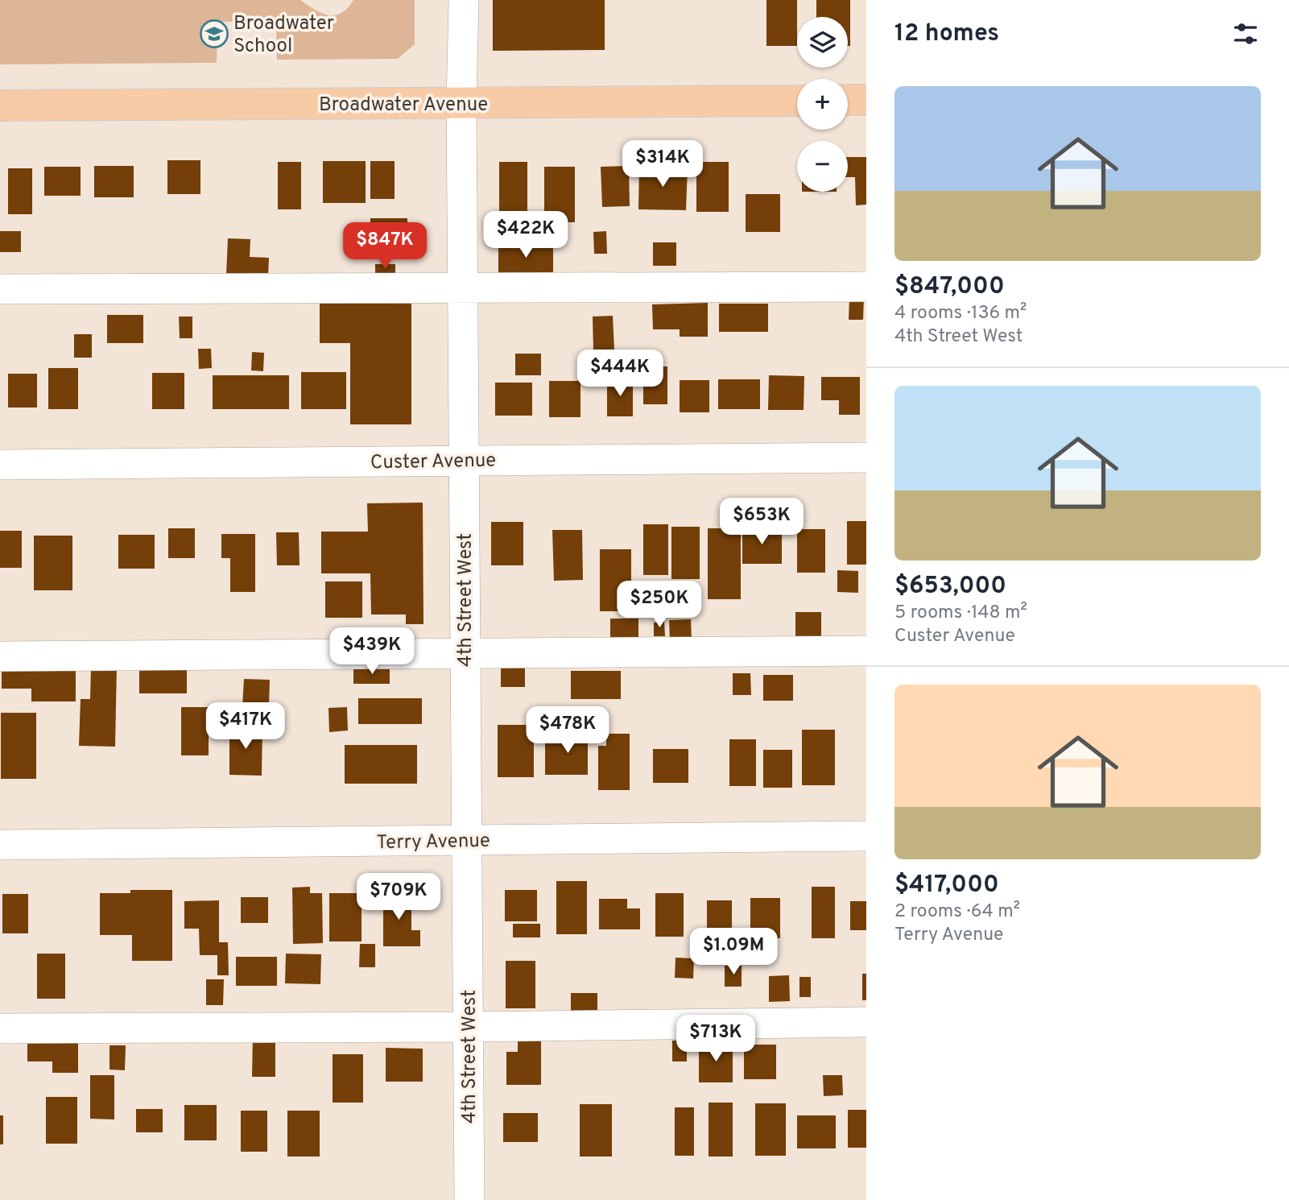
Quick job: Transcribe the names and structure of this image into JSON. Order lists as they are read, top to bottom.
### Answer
{
  "streets": {
    "main road": ["Broadwater Avenue"],
    "street": ["Custer Avenue", "4th Street West", "Terry Avenue"]
  },
  "crossings": [
    ["Broadwater Avenue", "4th Street West"],
    ["Custer Avenue", "4th Street West"],
    ["4th Street West", "Terry Avenue"]
  ],
  "places": {
    "school or university": ["Broadwater School"]
  },
  "page": {
    "heading": "12 homes",
    "map_buttons": ["+", "−"],
    "list": [
      {
        "name": "$847,000",
        "note": "4 rooms · 136 m² · 4th Street West"
      },
      {
        "name": "$653,000",
        "note": "5 rooms · 148 m² · Custer Avenue"
      },
      {
        "name": "$417,000",
        "note": "2 rooms · 64 m² · Terry Avenue"
      }
    ],
    "price": [
      "$314K",
      "$422K",
      "$847K",
      "$444K",
      "$653K",
      "$250K",
      "$439K",
      "$417K",
      "$478K",
      "$709K",
      "$1.09M",
      "$713K"
    ]
  }
}
